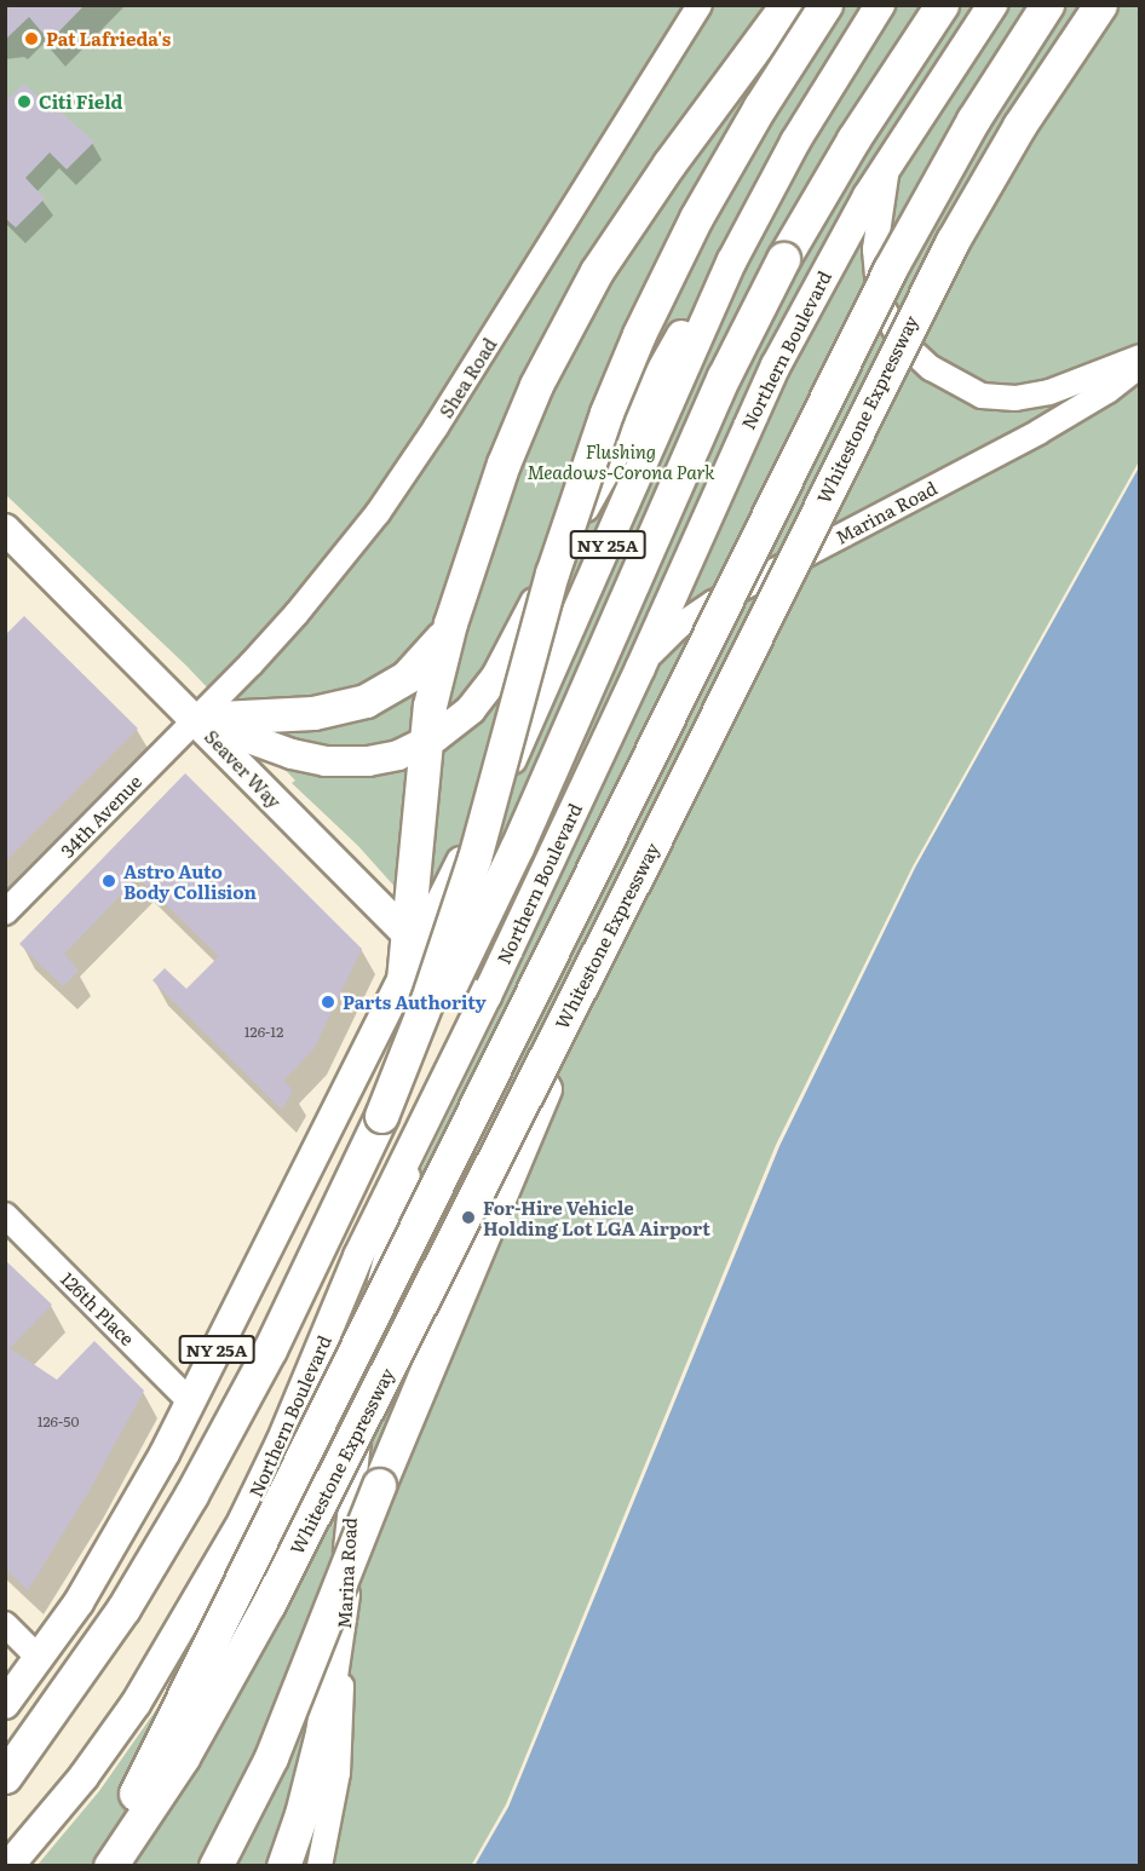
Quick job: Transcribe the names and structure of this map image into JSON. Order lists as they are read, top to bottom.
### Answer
{
  "streets": {
    "highway": ["Whitestone Expressway"],
    "main road": ["Northern Boulevard", "NY 25A", "Seaver Way"],
    "street": [
      "Shea Road",
      "Marina Road",
      "34th Avenue",
      "126th Place"
    ]
  },
  "crossings": [
    ["Northern Boulevard", "Marina Road"],
    ["Northern Boulevard", "Seaver Way"],
    ["Shea Road", "Seaver Way"],
    ["Shea Road", "34th Avenue"],
    ["NY 25A", "Seaver Way"],
    ["NY 25A", "126th Place"],
    ["Seaver Way", "34th Avenue"]
  ],
  "parks": ["Flushing Meadows-Corona Park"],
  "places": [
    "Pat Lafrieda's",
    "Citi Field",
    "Astro Auto Body Collision",
    "Parts Authority",
    "For-Hire Vehicle Holding Lot LGA Airport"
  ],
  "house_numbers": ["126-12", "126-50"]
}
